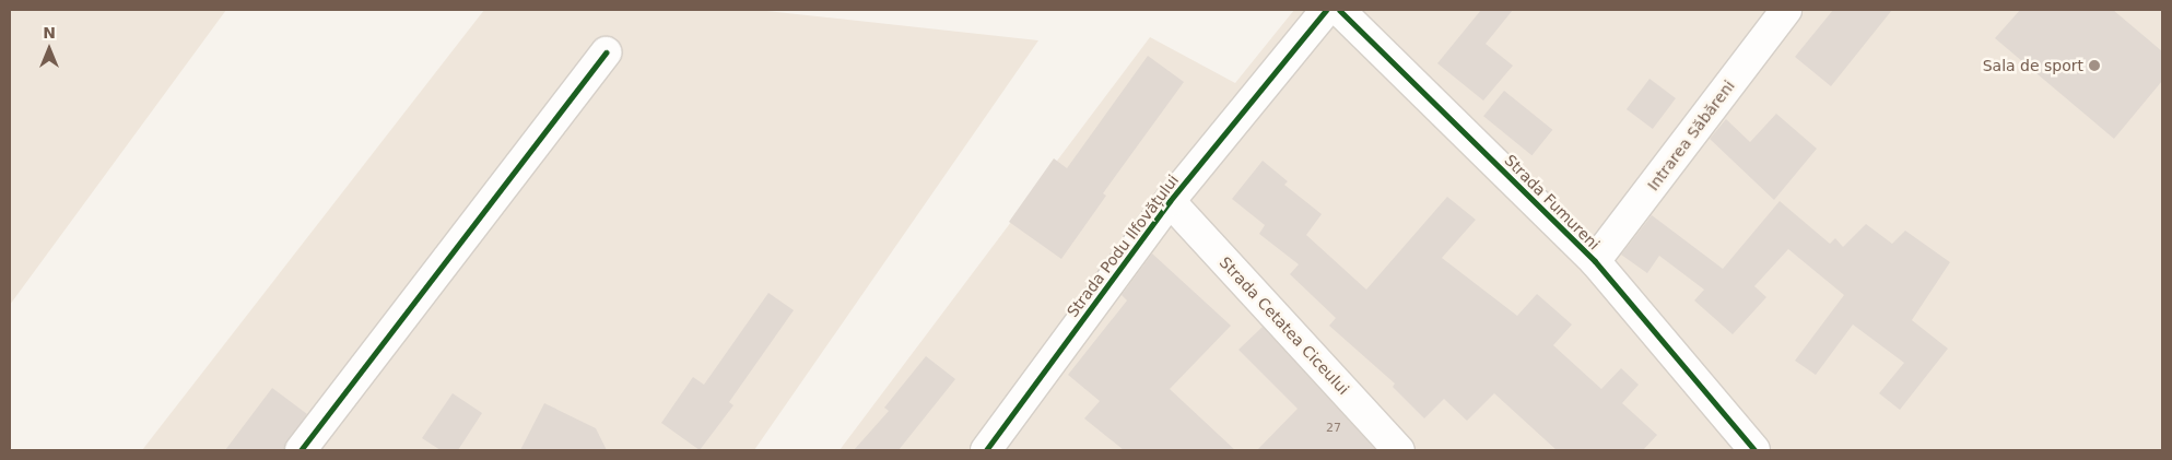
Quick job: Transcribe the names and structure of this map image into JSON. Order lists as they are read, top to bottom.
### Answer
{
  "streets": {
    "street": [
      "Intrarea Săbăreni",
      "Strada Fumureni",
      "Strada Podu Ilfovățului",
      "Strada Cetatea Ciceului"
    ]
  },
  "crossings": [
    ["Intrarea Săbăreni", "Strada Fumureni"],
    ["Strada Podu Ilfovățului", "Strada Cetatea Ciceului"]
  ],
  "places": ["Sala de sport"],
  "house_numbers": ["27"],
  "north": "top"
}
